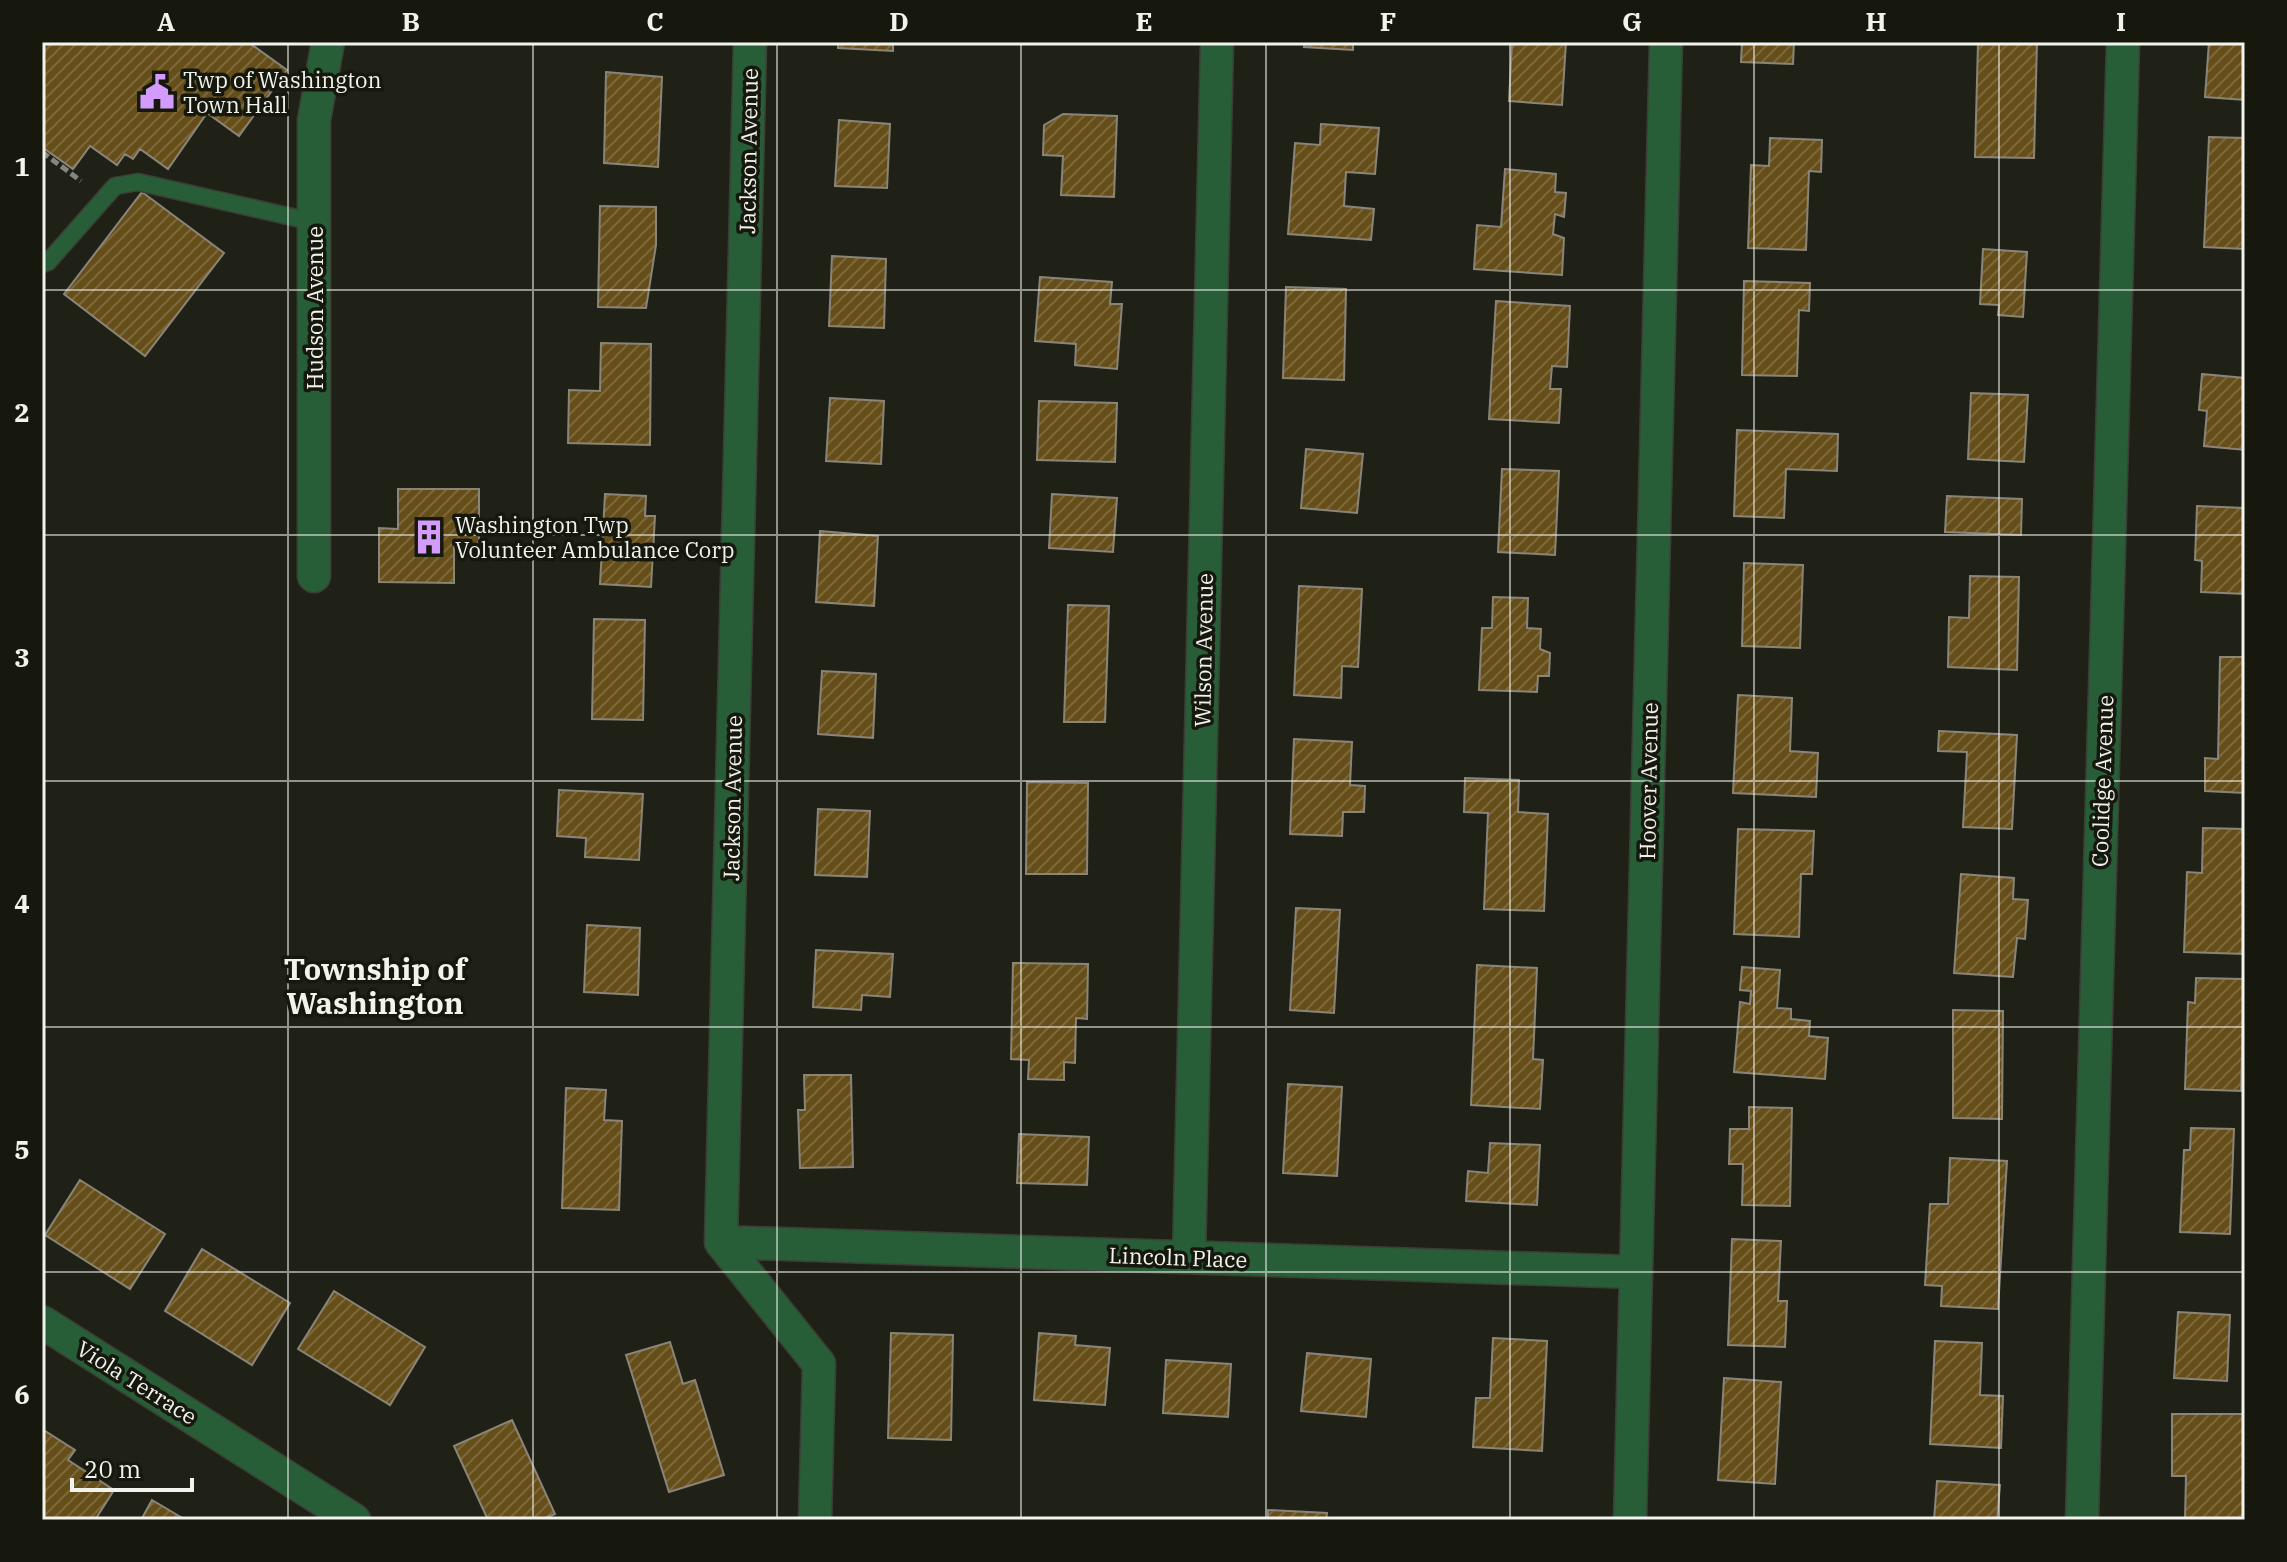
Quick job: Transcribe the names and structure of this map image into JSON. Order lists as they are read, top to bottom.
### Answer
{
  "streets": {
    "street": [
      "Jackson Avenue",
      "Hudson Avenue",
      "Wilson Avenue",
      "Hoover Avenue",
      "Coolidge Avenue",
      "Lincoln Place",
      "Viola Terrace"
    ]
  },
  "crossings": [
    ["Jackson Avenue", "Lincoln Place"],
    ["Wilson Avenue", "Lincoln Place"],
    ["Hoover Avenue", "Lincoln Place"]
  ],
  "districts": ["Township of Washington"],
  "places": {
    "public building": ["Twp of Washington Town Hall"],
    "building": ["Washington Twp Volunteer Ambulance Corp"]
  },
  "scale_bar": "20 m",
  "grid": {
    "columns": [
      "A",
      "B",
      "C",
      "D",
      "E",
      "F",
      "G",
      "H",
      "I"
    ],
    "rows": [
      "1",
      "2",
      "3",
      "4",
      "5",
      "6"
    ]
  }
}
